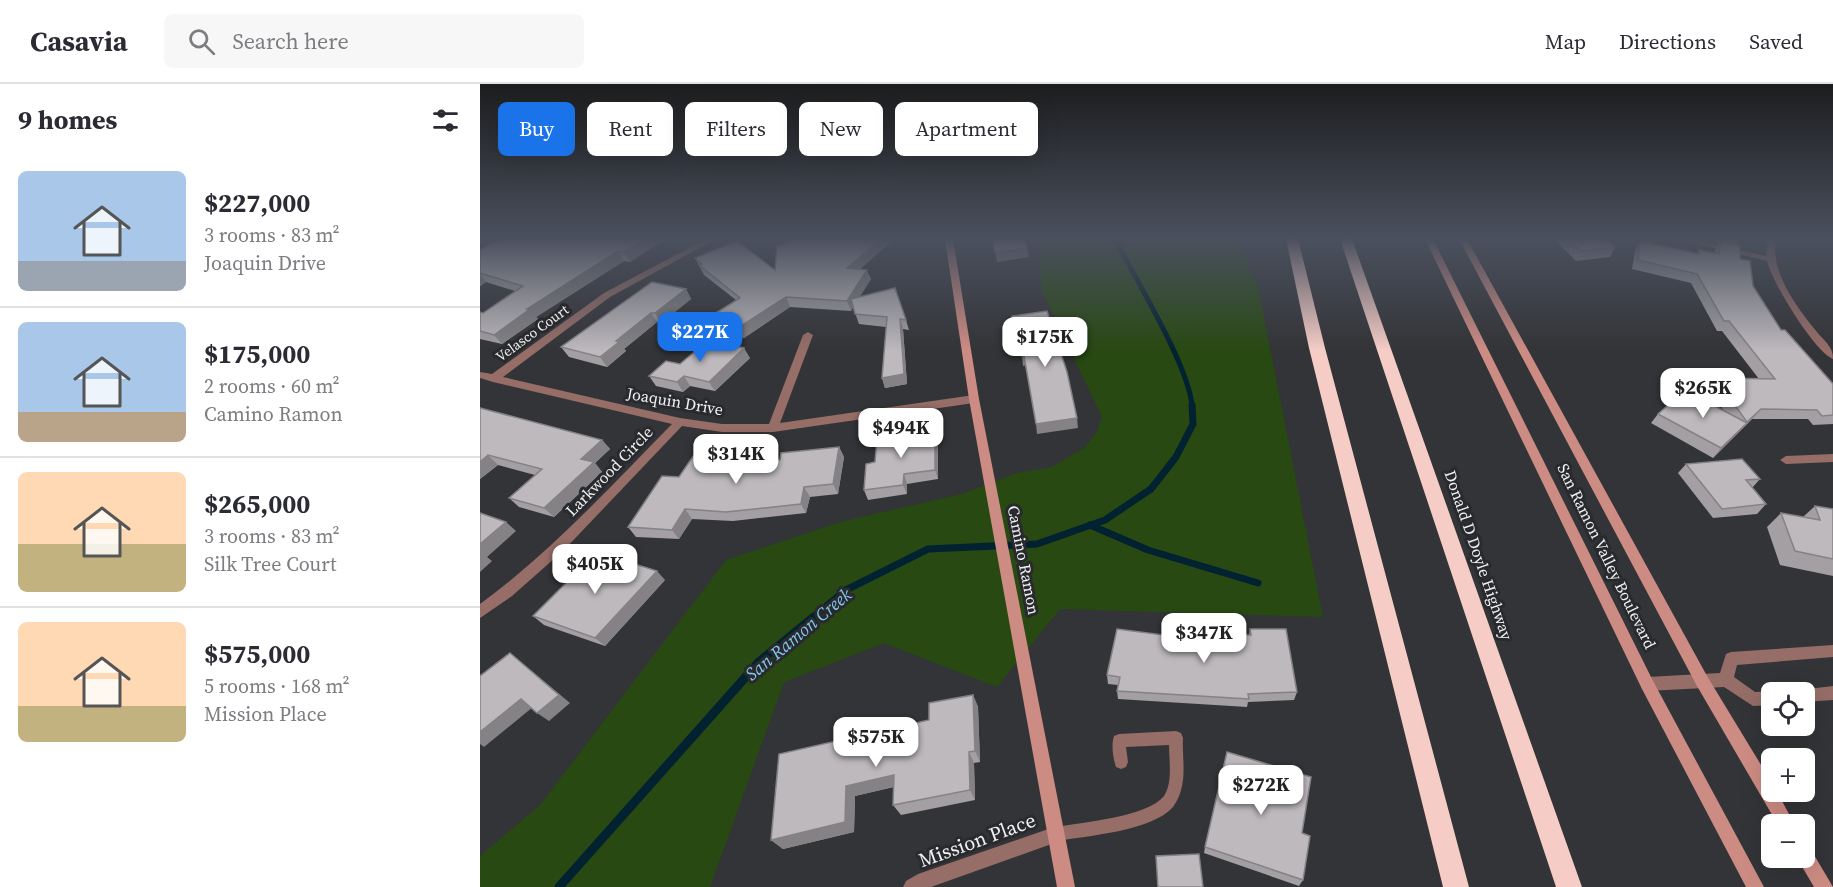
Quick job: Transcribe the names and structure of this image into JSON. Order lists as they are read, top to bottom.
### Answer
{
  "streets": {
    "highway": ["Donald D Doyle Highway"],
    "main road": ["San Ramon Valley Boulevard", "Camino Ramon"],
    "street": [
      "Velasco Court",
      "Joaquin Drive",
      "Larkwood Circle",
      "Mission Place"
    ]
  },
  "crossings": [
    ["Velasco Court", "Joaquin Drive"],
    ["Joaquin Drive", "Larkwood Circle"],
    ["Joaquin Drive", "Camino Ramon"],
    ["Camino Ramon", "Mission Place"]
  ],
  "water": ["San Ramon Creek"],
  "page": {
    "header": "Casavia",
    "search": "Search here",
    "nav": ["Map", "Directions", "Saved"],
    "heading": "9 homes",
    "chip": [
      "Buy",
      "Rent",
      "Filters",
      "New",
      "Apartment"
    ],
    "list": [
      {
        "name": "$227,000",
        "note": "3 rooms · 83 m² · Joaquin Drive"
      },
      {
        "name": "$175,000",
        "note": "2 rooms · 60 m² · Camino Ramon"
      },
      {
        "name": "$265,000",
        "note": "3 rooms · 83 m² · Silk Tree Court"
      },
      {
        "name": "$575,000",
        "note": "5 rooms · 168 m² · Mission Place"
      }
    ],
    "price": [
      "$227K",
      "$175K",
      "$265K",
      "$494K",
      "$314K",
      "$405K",
      "$347K",
      "$575K",
      "$272K"
    ],
    "map_buttons": ["+", "−"]
  }
}
